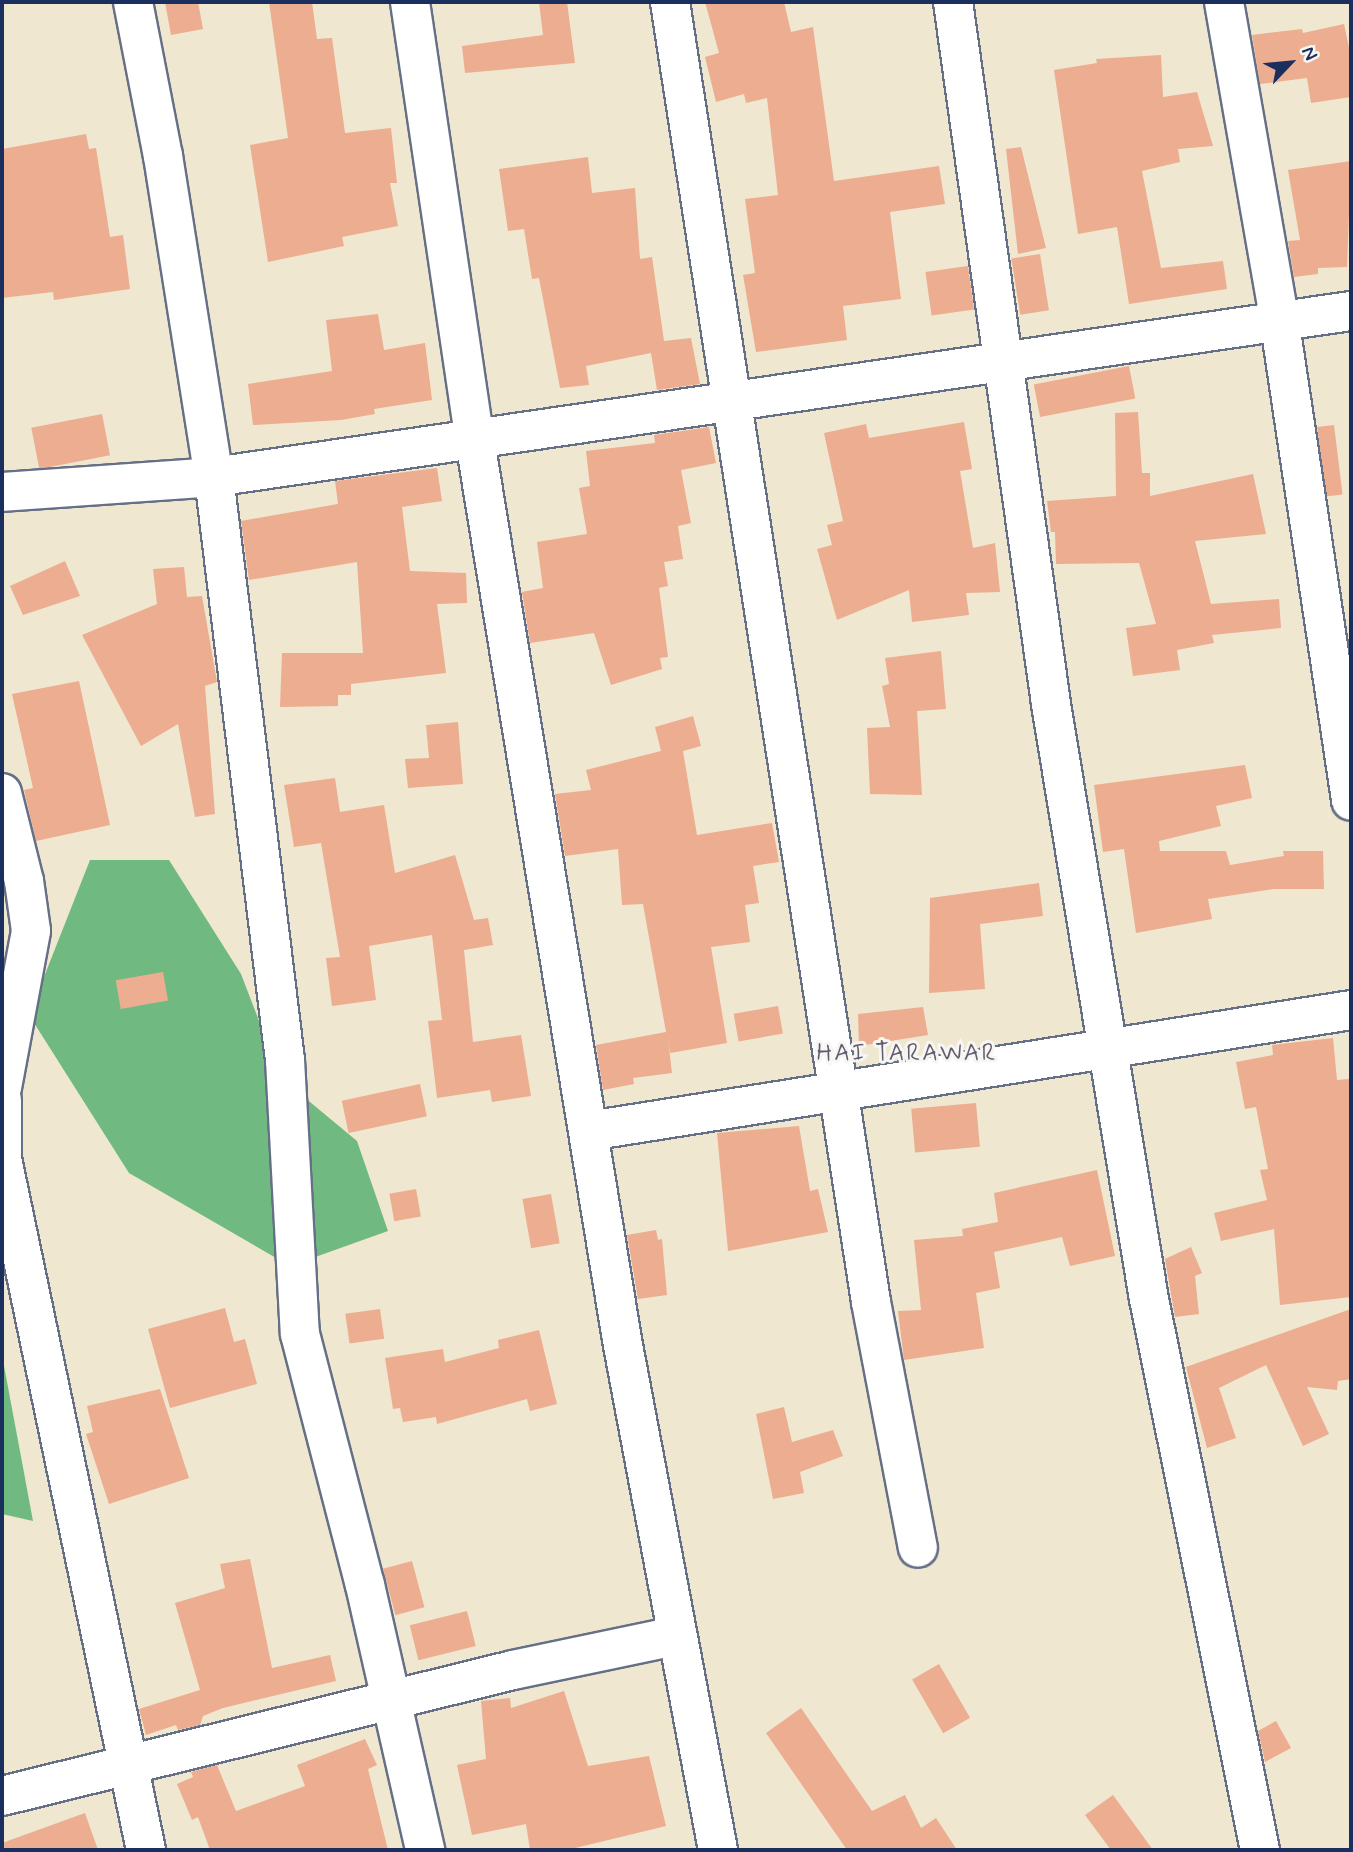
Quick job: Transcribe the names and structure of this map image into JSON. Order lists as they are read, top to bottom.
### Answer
{
  "districts": ["HAI TARAWAR"],
  "north": "top right"
}
